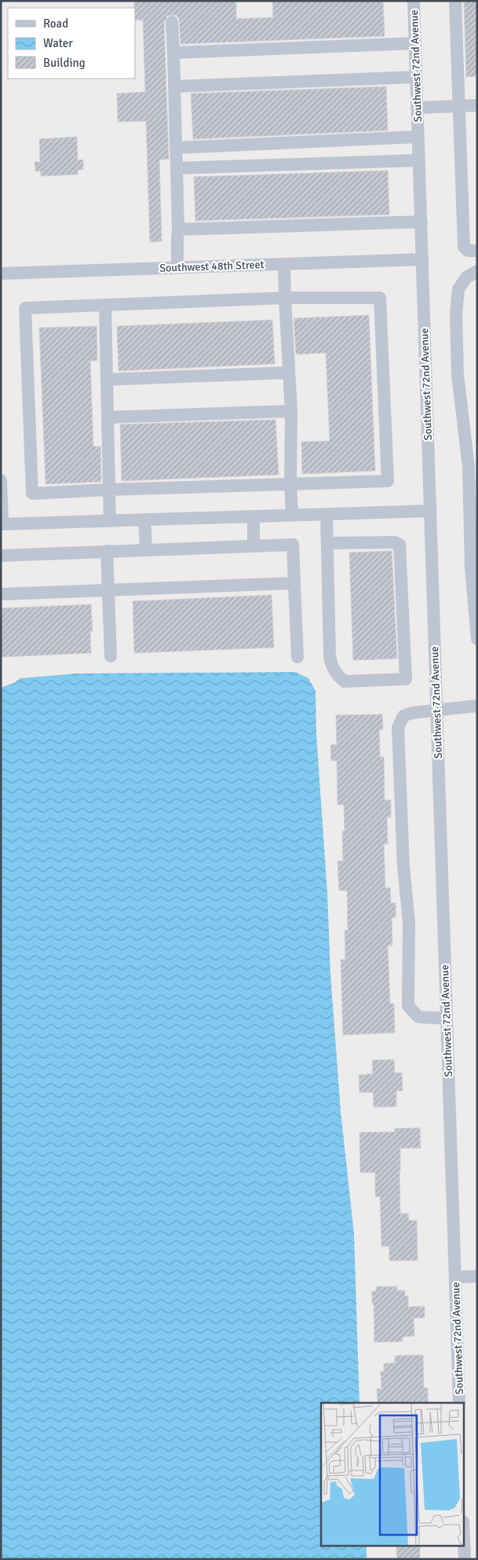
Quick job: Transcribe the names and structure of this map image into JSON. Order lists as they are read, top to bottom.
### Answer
{
  "streets": {
    "street": ["Southwest 72nd Avenue", "Southwest 48th Street"]
  },
  "crossings": [
    ["Southwest 72nd Avenue", "Southwest 48th Street"]
  ],
  "legend": ["Road", "Water", "Building"]
}
